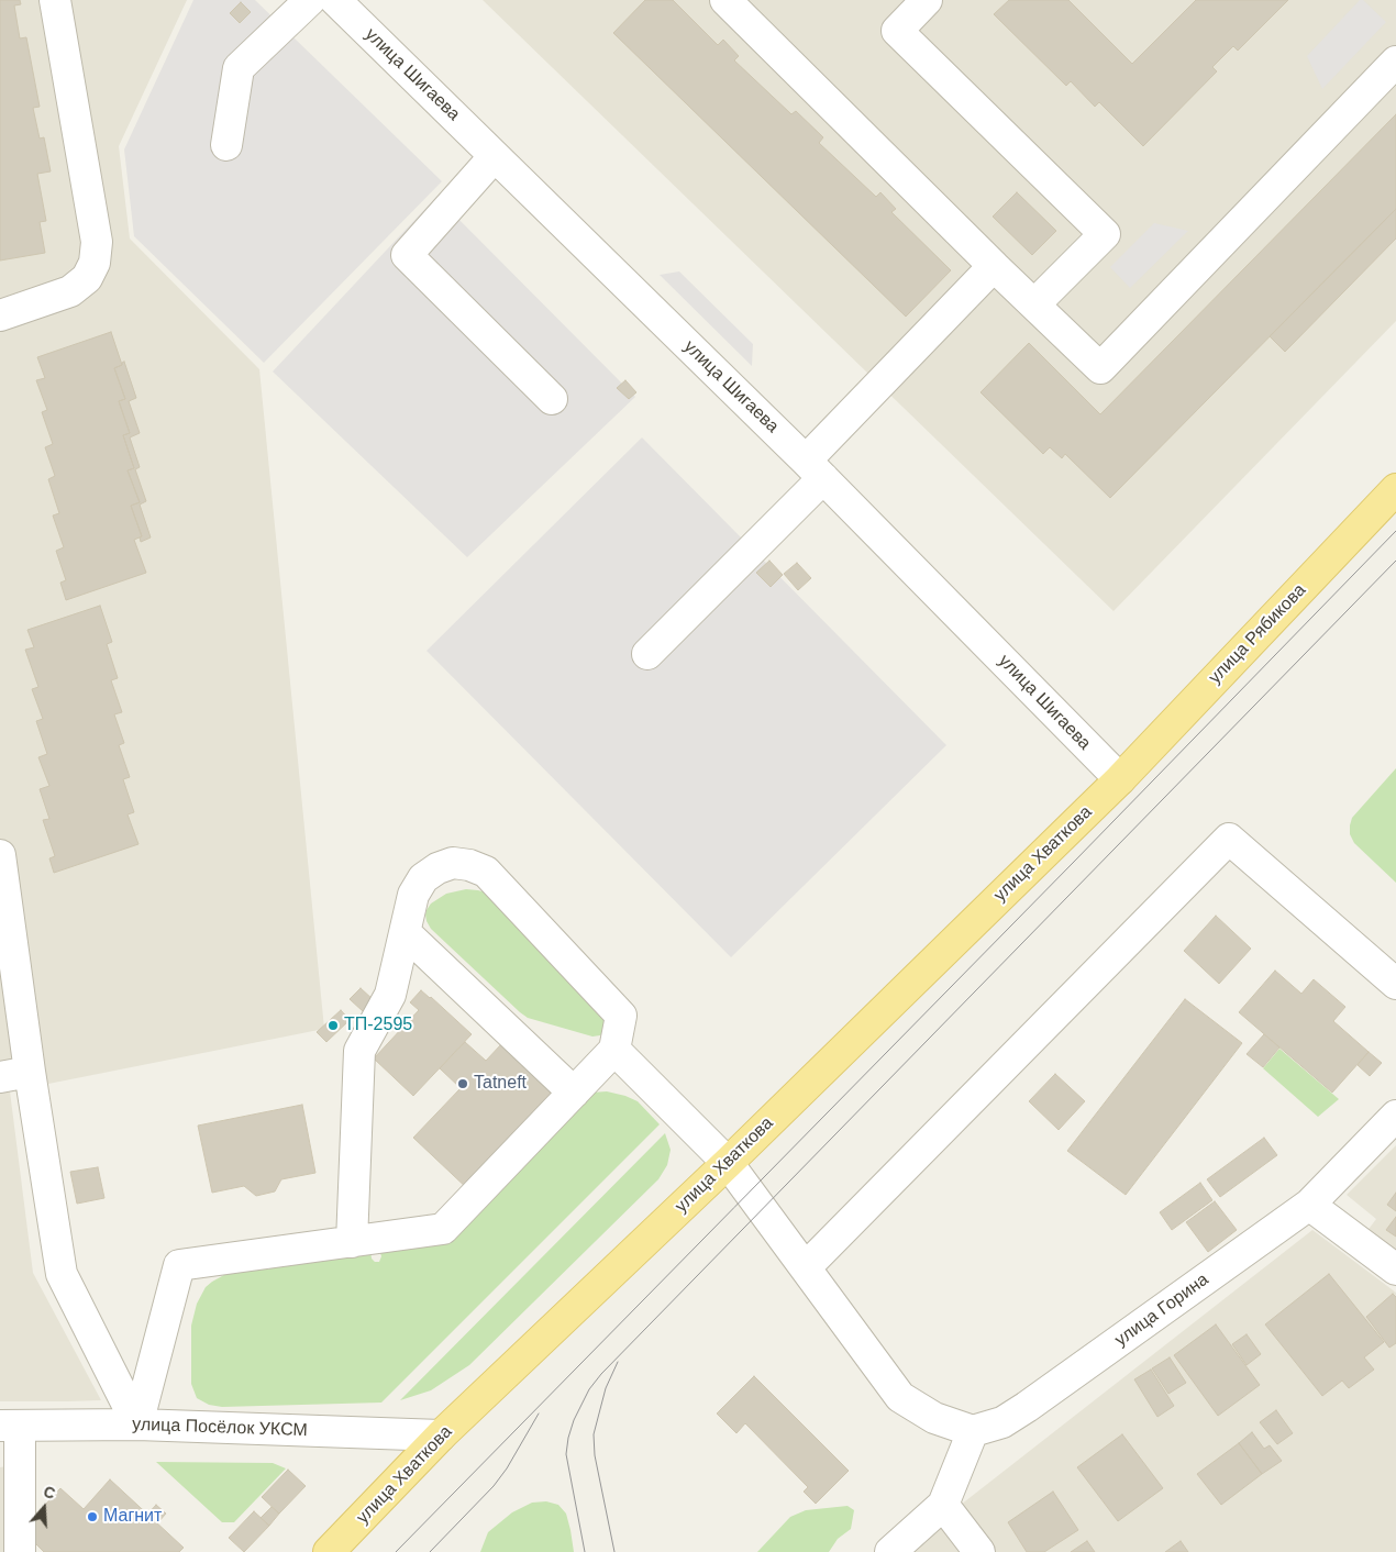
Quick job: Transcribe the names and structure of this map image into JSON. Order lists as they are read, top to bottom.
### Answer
{
  "streets": {
    "main road": ["улица Рябикова", "улица Хваткова"],
    "street": ["улица Шигаева", "улица Горина", "улица Посёлок УКСМ"]
  },
  "crossings": [
    ["улица Шигаева", "улица Рябикова"],
    ["улица Шигаева", "улица Хваткова"],
    ["улица Рябикова", "улица Хваткова"],
    ["улица Хваткова", "улица Посёлок УКСМ"]
  ],
  "places": ["ТП-2595", "Tatneft", "Магнит"],
  "north": "top"
}
